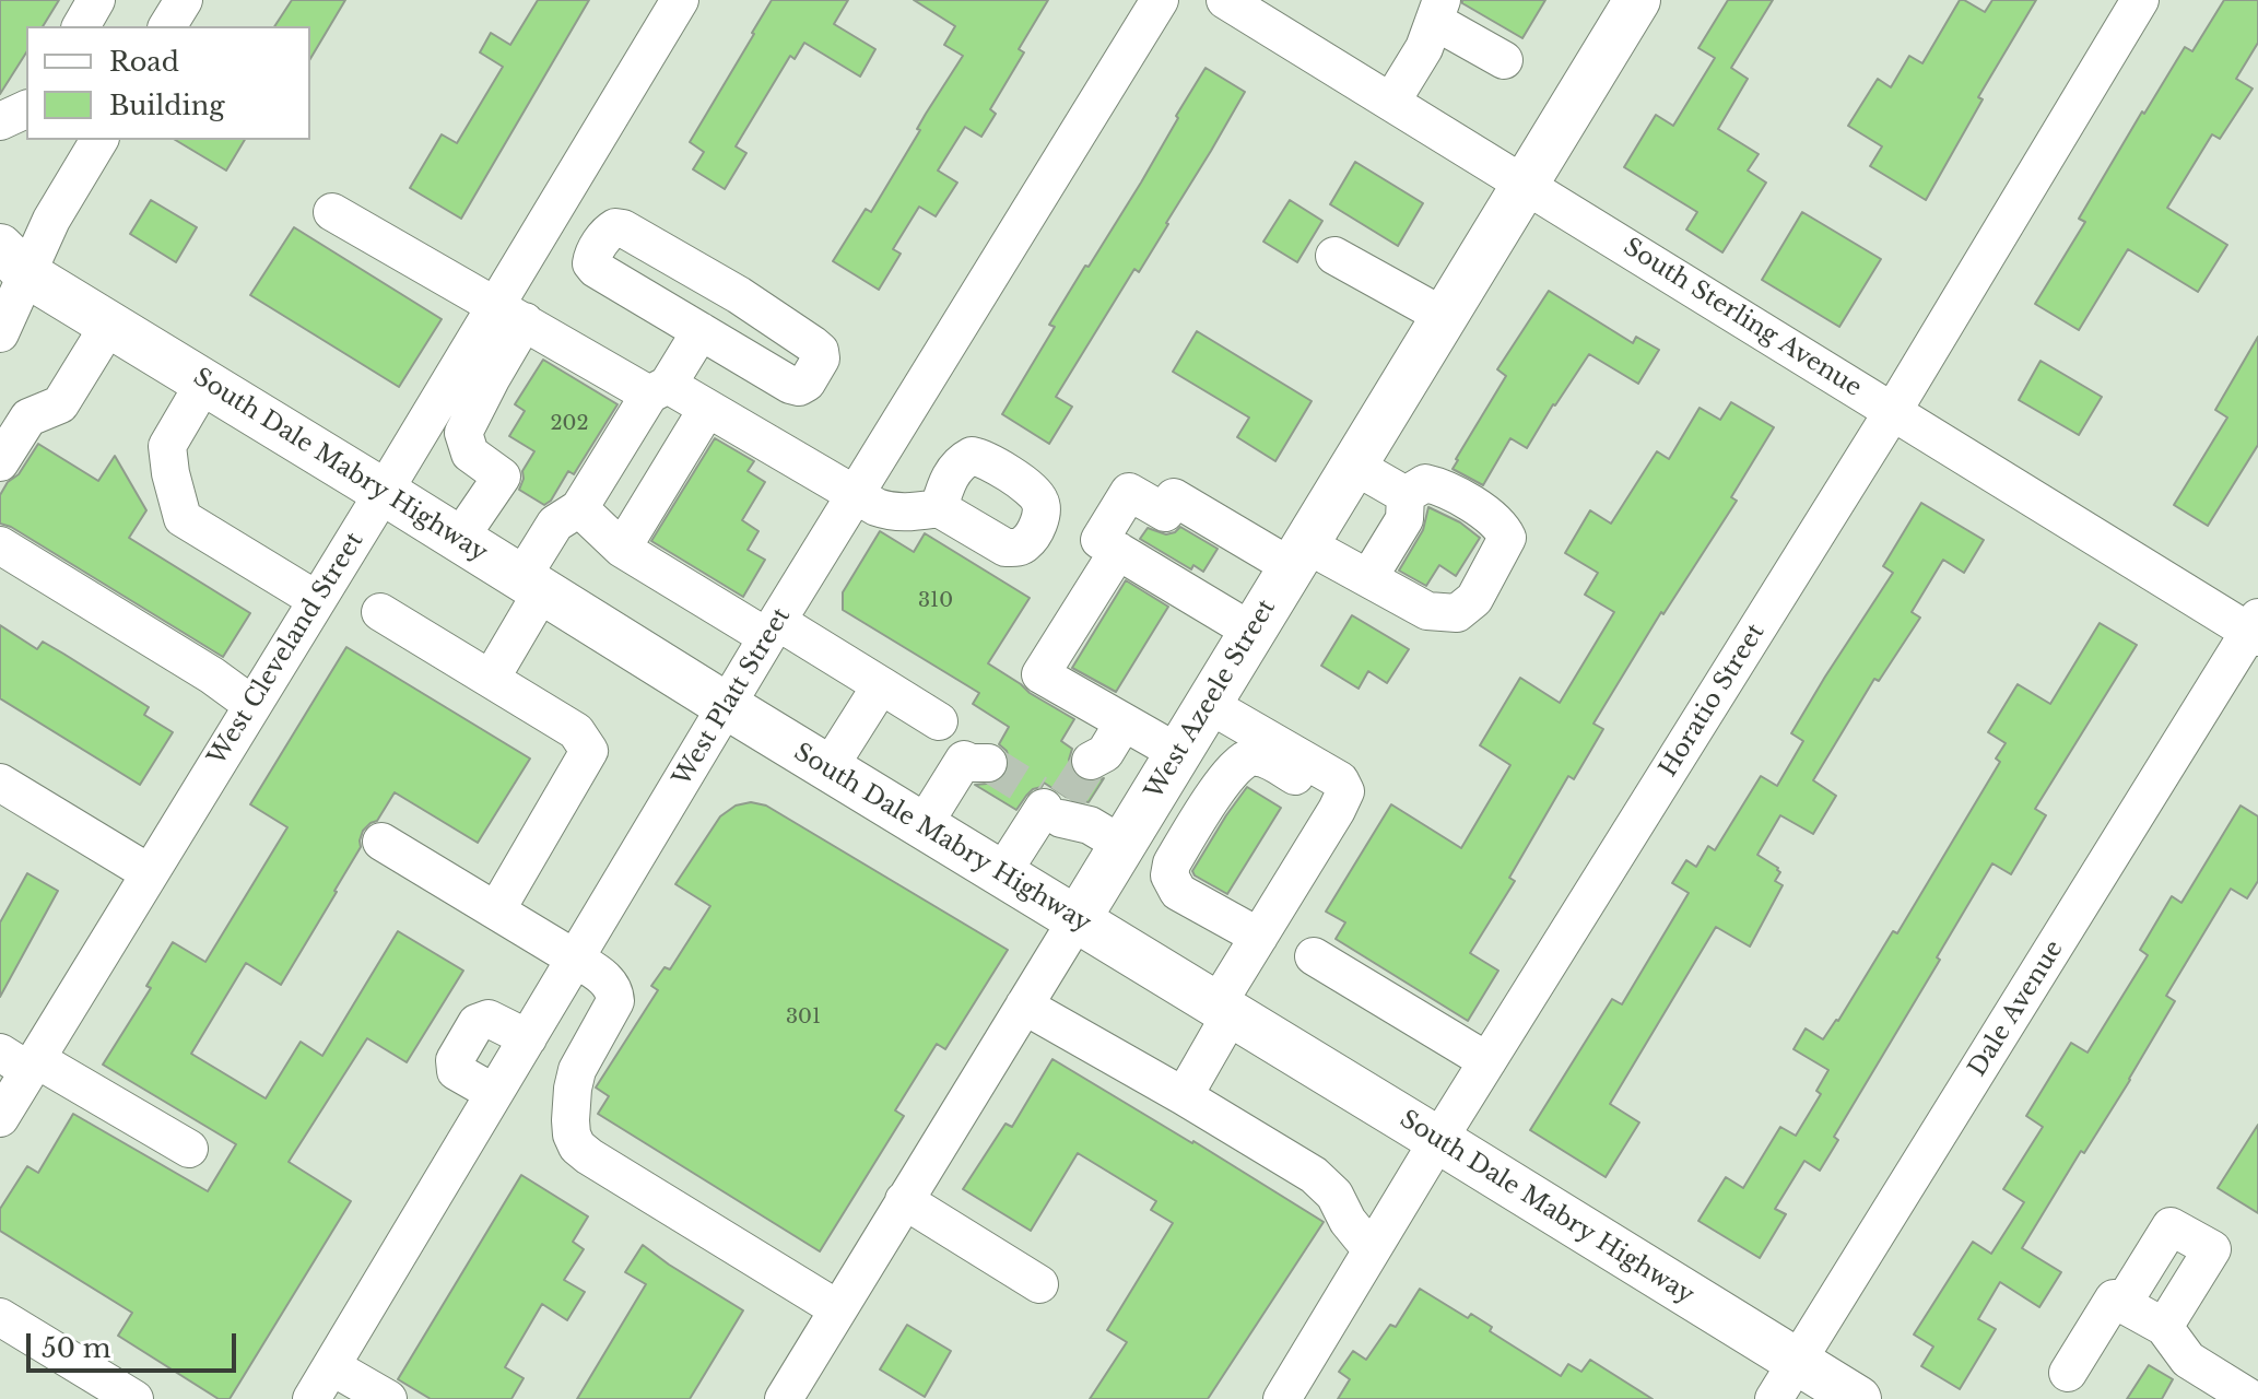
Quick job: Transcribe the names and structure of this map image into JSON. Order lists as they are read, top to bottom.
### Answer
{
  "streets": {
    "main road": ["South Dale Mabry Highway", "West Azeele Street"],
    "street": [
      "South Sterling Avenue",
      "West Cleveland Street",
      "West Platt Street",
      "Horatio Street",
      "Dale Avenue"
    ]
  },
  "crossings": [
    ["South Sterling Avenue", "West Azeele Street"],
    ["South Sterling Avenue", "Horatio Street"],
    ["South Sterling Avenue", "Dale Avenue"],
    ["South Dale Mabry Highway", "West Cleveland Street"],
    ["South Dale Mabry Highway", "West Platt Street"],
    ["South Dale Mabry Highway", "West Azeele Street"],
    ["South Dale Mabry Highway", "Horatio Street"],
    ["South Dale Mabry Highway", "Dale Avenue"]
  ],
  "house_numbers": ["202", "310", "301"],
  "legend": ["Road", "Building"],
  "scale_bar": "50 m"
}
